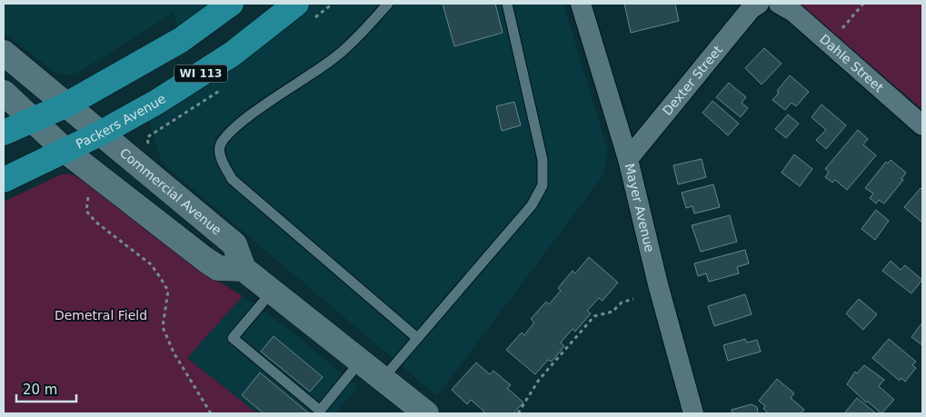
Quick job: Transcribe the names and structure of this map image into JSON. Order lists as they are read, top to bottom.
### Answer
{
  "streets": {
    "main road": ["WI 113", "Packers Avenue"],
    "street": [
      "Dahle Street",
      "Dexter Street",
      "Commercial Avenue",
      "Mayer Avenue"
    ]
  },
  "crossings": [
    ["WI 113", "Commercial Avenue"],
    ["Dexter Street", "Mayer Avenue"],
    ["Packers Avenue", "Commercial Avenue"]
  ],
  "parks": ["Demetral Field"],
  "scale_bar": "20 m"
}
